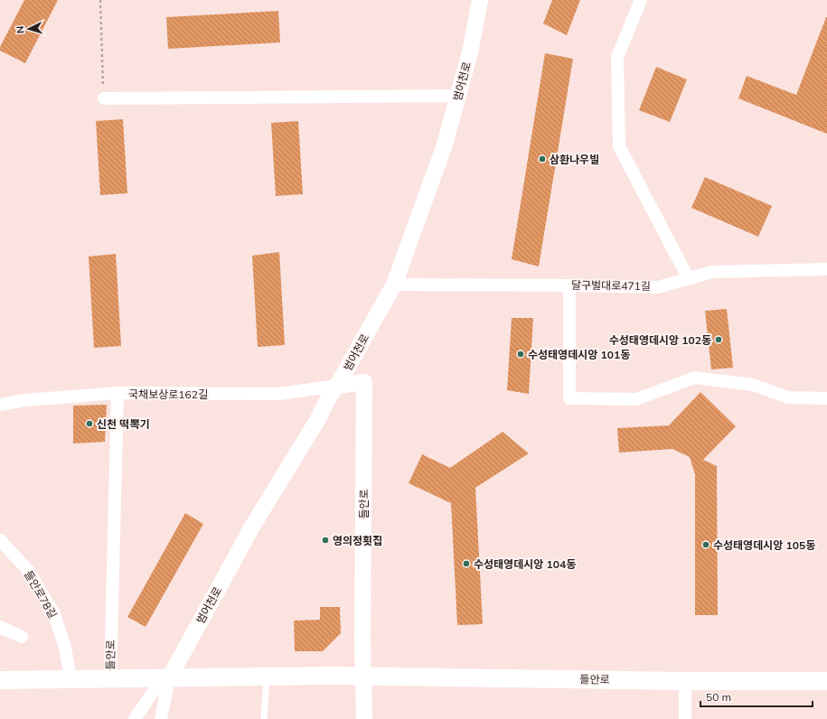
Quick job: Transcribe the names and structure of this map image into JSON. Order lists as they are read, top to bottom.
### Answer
{
  "streets": {
    "main road": ["들안로"],
    "street": [
      "범어천로",
      "달구벌대로471길",
      "국채보상로162길",
      "들안로78길"
    ]
  },
  "crossings": [
    ["범어천로", "달구벌대로471길"],
    ["범어천로", "국채보상로162길"],
    ["범어천로", "들안로"],
    ["국채보상로162길", "들안로"],
    ["들안로", "들안로78길"]
  ],
  "places": [
    "삼환나우빌",
    "수성태영데시앙 102동",
    "수성태영데시앙 101동",
    "신천 떡뽁기",
    "영의정횟집",
    "수성태영데시앙 105동",
    "수성태영데시앙 104동"
  ],
  "scale_bar": "50 m",
  "north": "left"
}
